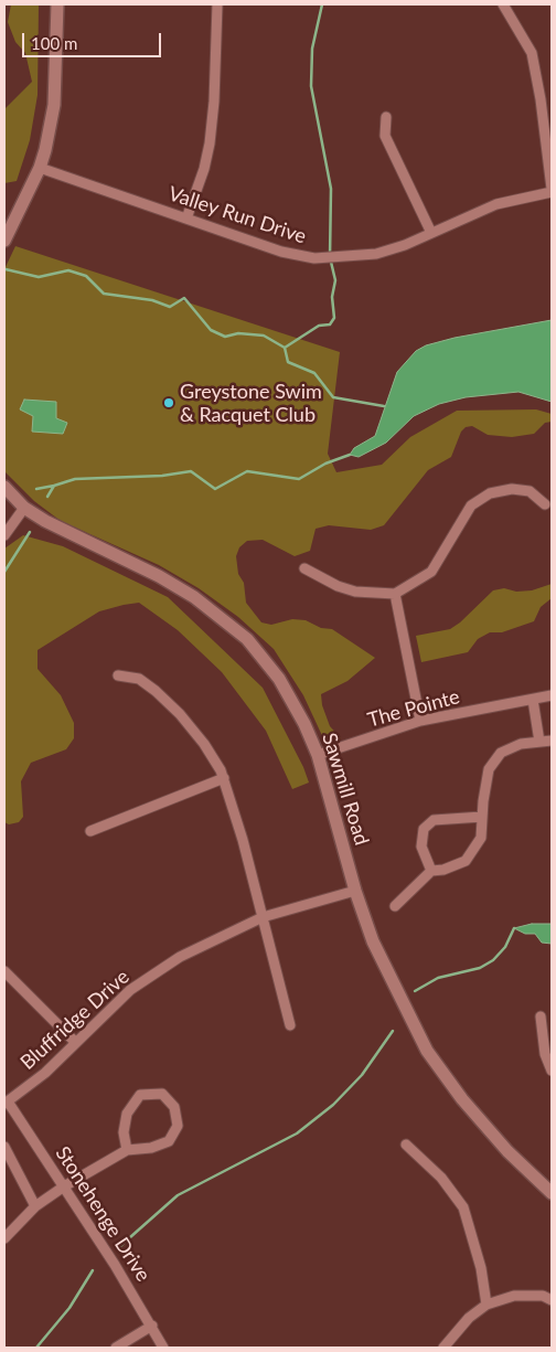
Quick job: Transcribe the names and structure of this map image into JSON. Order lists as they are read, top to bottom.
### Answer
{
  "streets": {
    "street": [
      "Valley Run Drive",
      "The Pointe",
      "Sawmill Road",
      "Bluffridge Drive",
      "Stonehenge Drive"
    ]
  },
  "crossings": [
    ["The Pointe", "Sawmill Road"],
    ["Sawmill Road", "Bluffridge Drive"],
    ["Bluffridge Drive", "Stonehenge Drive"]
  ],
  "places": ["Greystone Swim & Racquet Club"],
  "scale_bar": "100 m"
}
